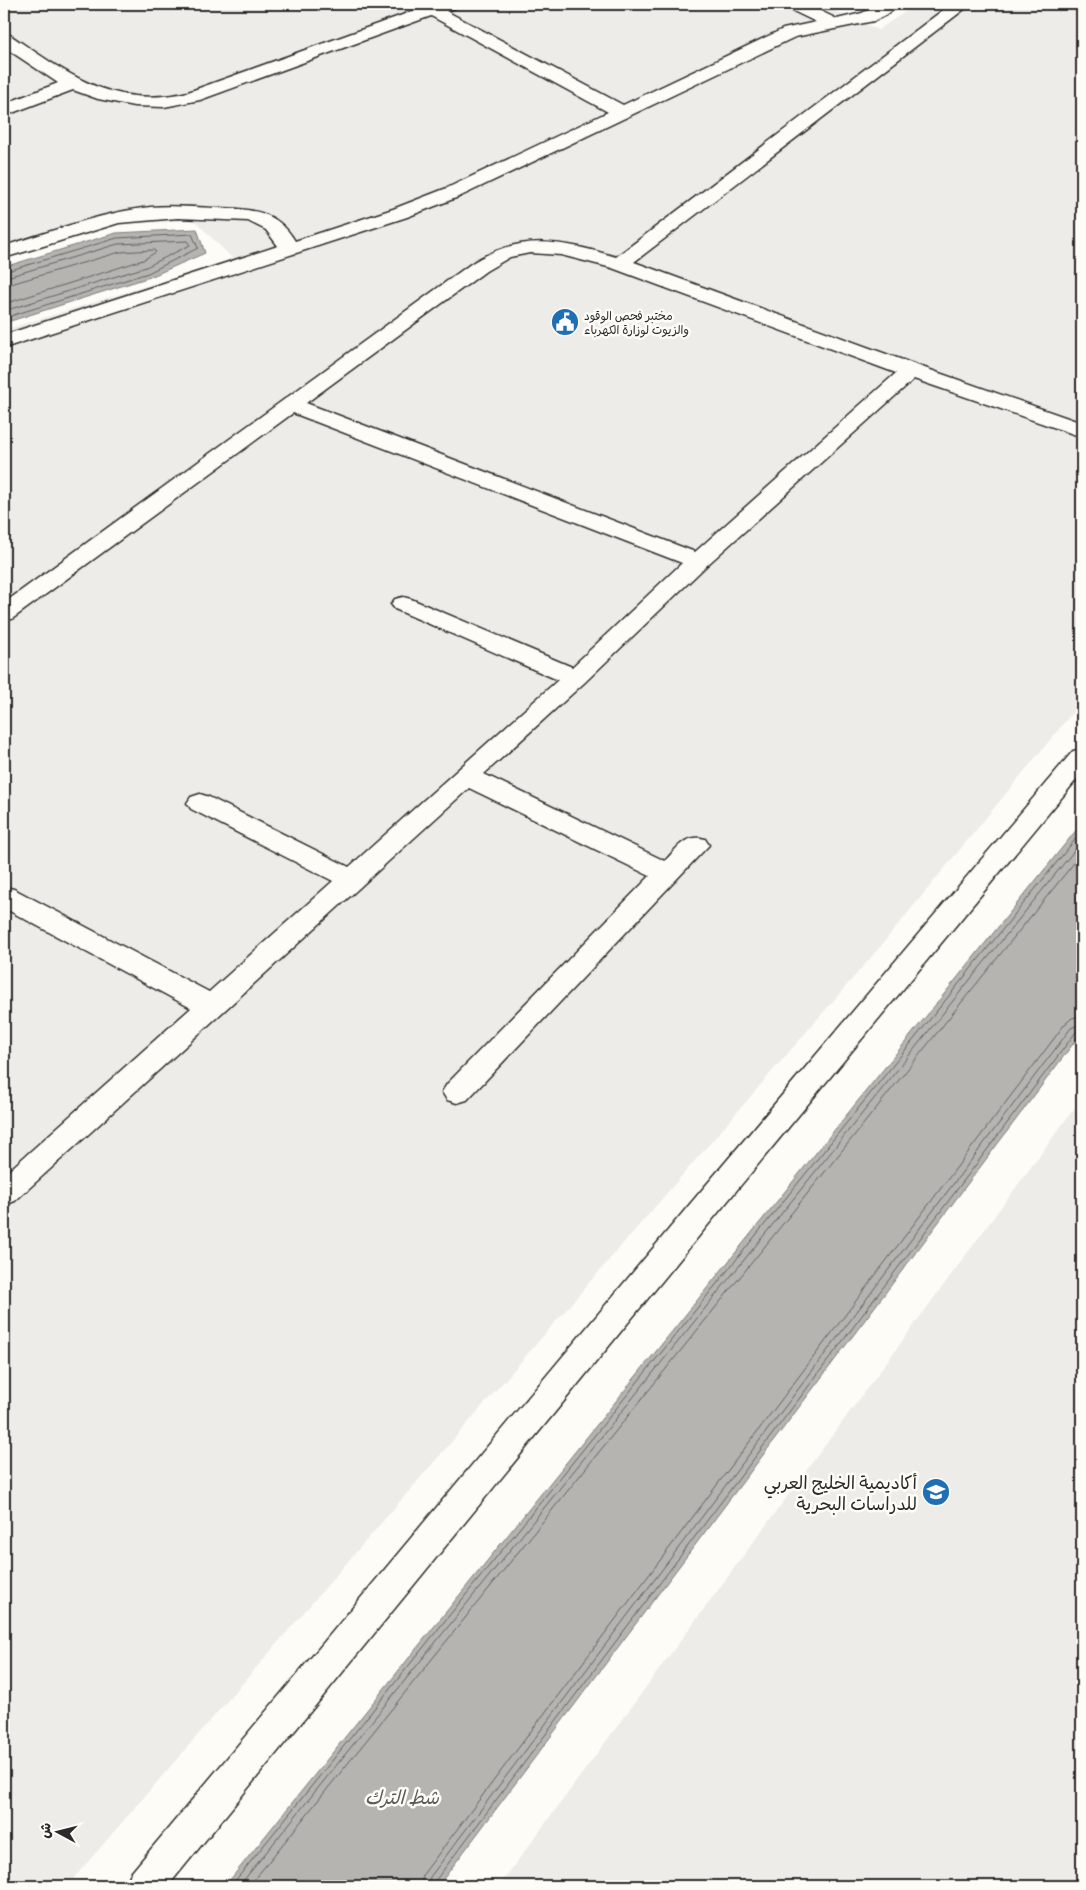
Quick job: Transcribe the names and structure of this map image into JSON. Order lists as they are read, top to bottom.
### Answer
{
  "water": ["شط الترك"],
  "places": {
    "public building": ["مختبر فحص الوقود والزيوت لوزارة الكهرباء"],
    "school or university": ["أكاديمية الخليج العربي للدراسات البحرية"]
  },
  "north": "left"
}
